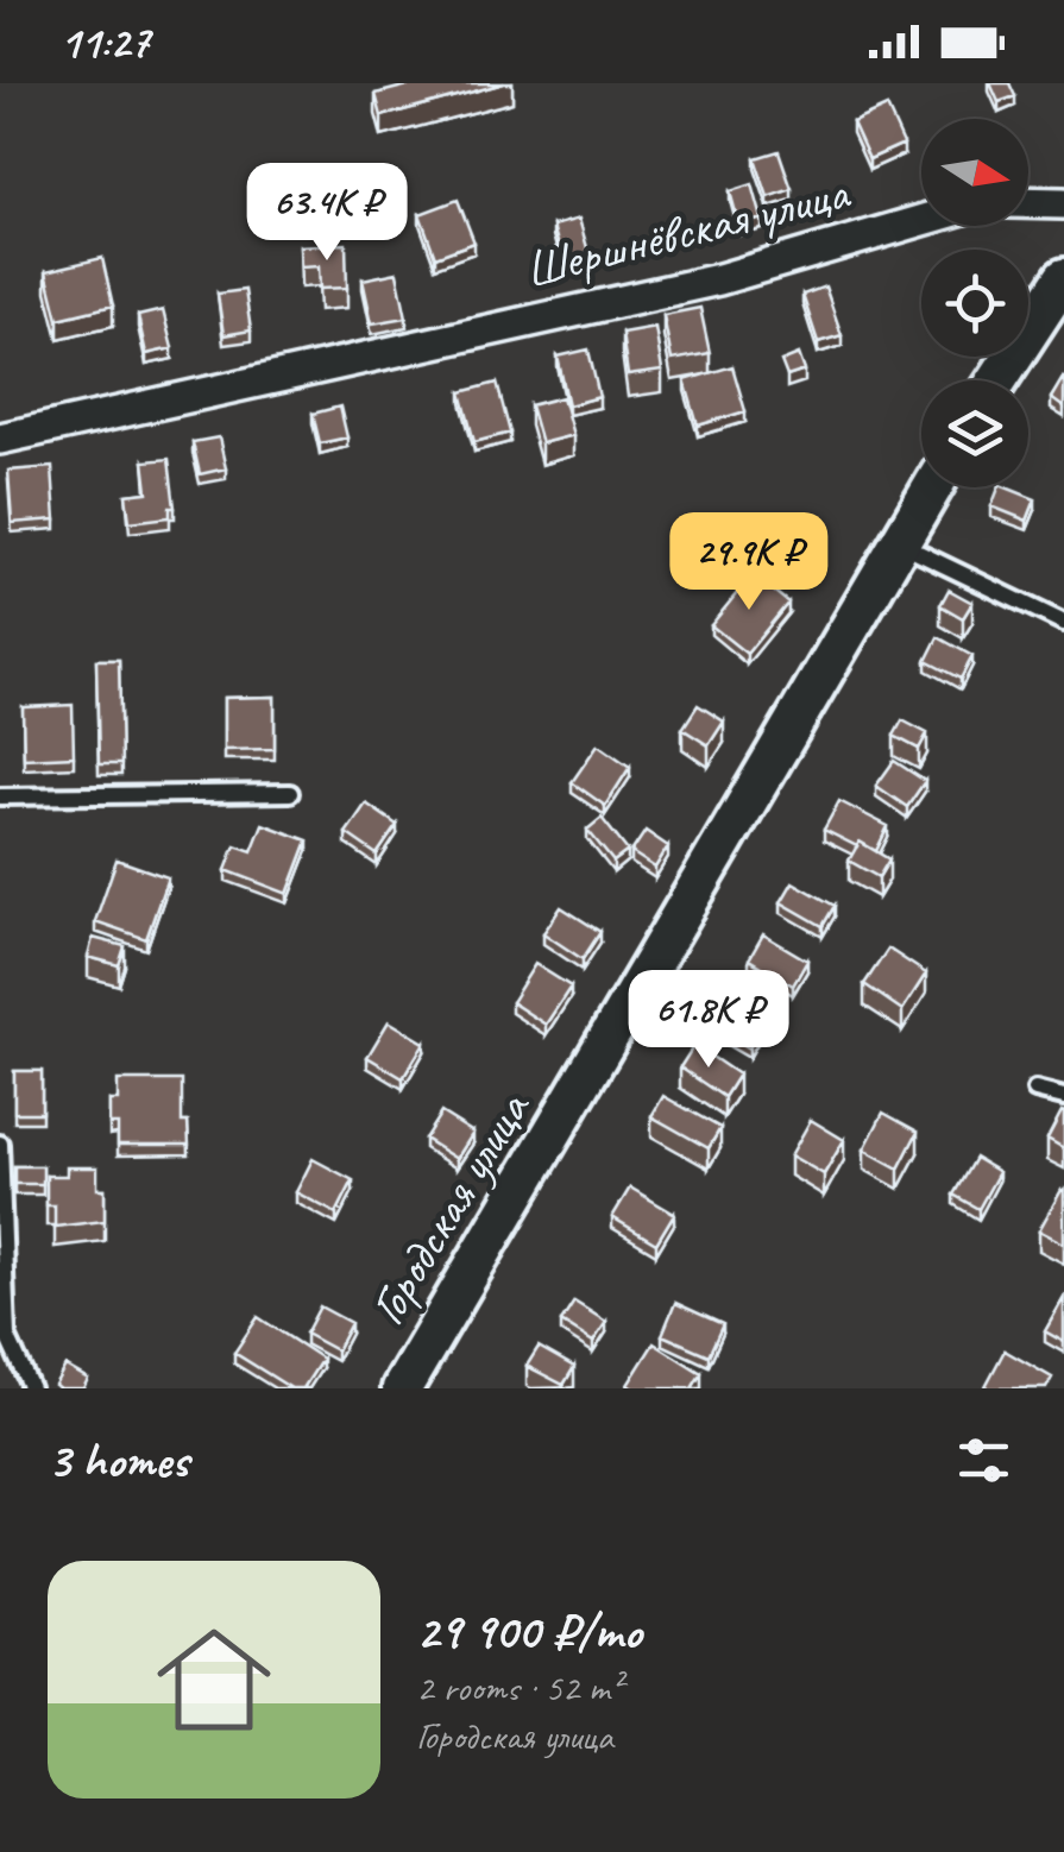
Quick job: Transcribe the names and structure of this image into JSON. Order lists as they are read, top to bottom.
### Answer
{
  "streets": {
    "street": ["Шершнёвская улица", "Городская улица"]
  },
  "north": "right",
  "page": {
    "status": "11:27",
    "price": ["63.4K ₽", "29.9K ₽", "61.8K ₽"],
    "heading": "3 homes",
    "list": [
      {
        "name": "29 900 ₽/mo",
        "note": "2 rooms · 52 m² · Городская улица"
      }
    ]
  }
}
